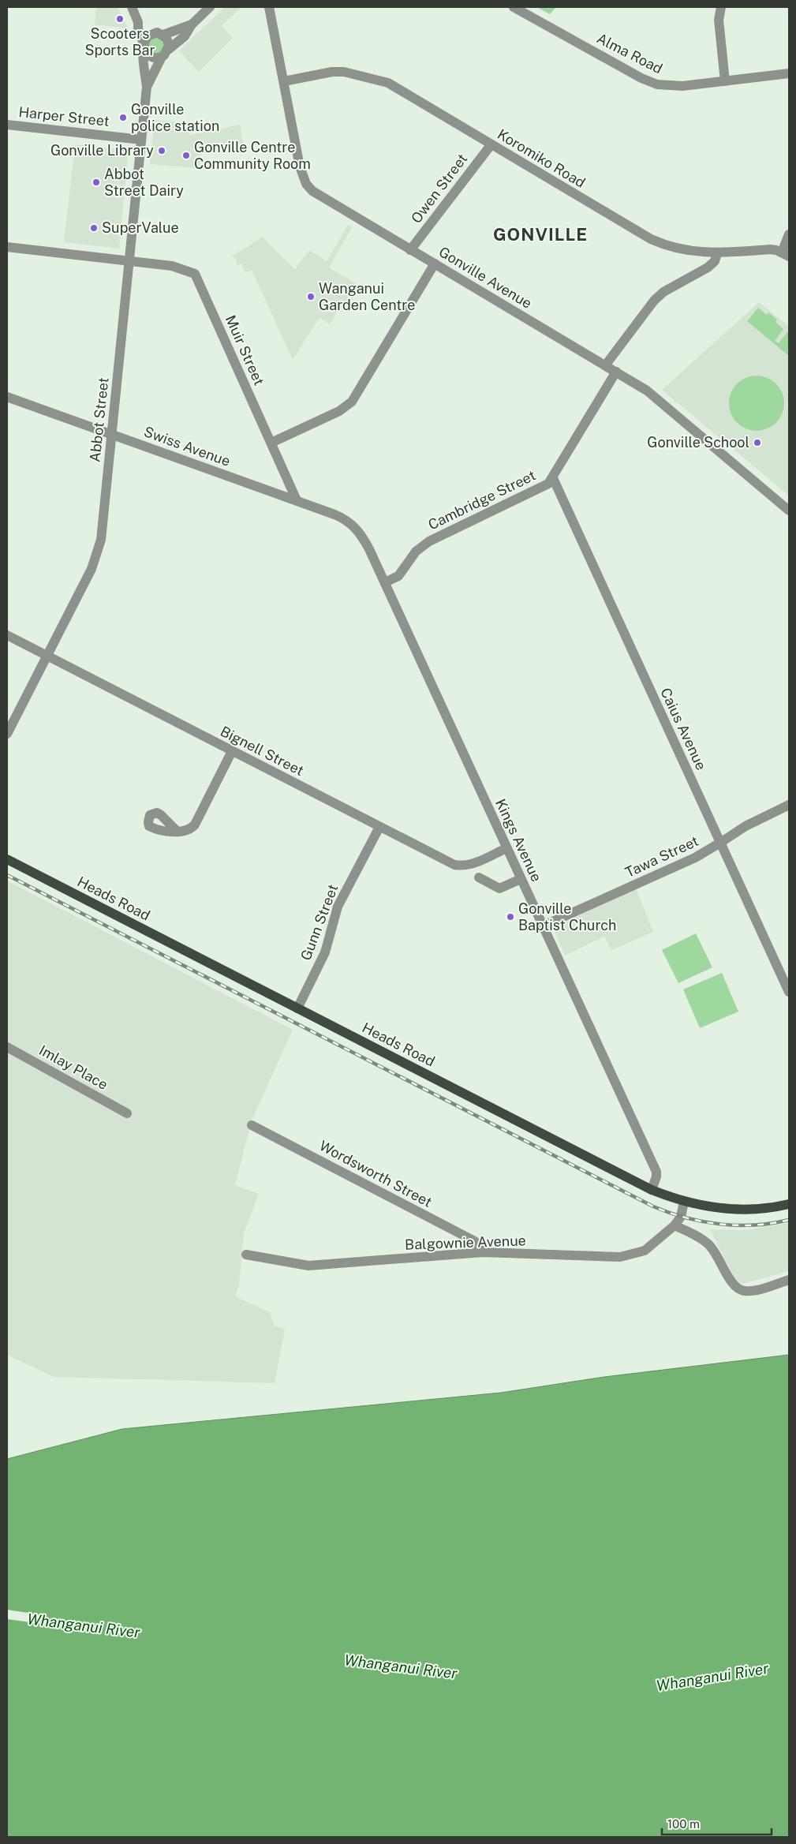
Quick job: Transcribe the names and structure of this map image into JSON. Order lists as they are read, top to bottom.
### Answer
{
  "streets": {
    "main road": ["Heads Road"],
    "street": [
      "Alma Road",
      "Harper Street",
      "Koromiko Road",
      "Owen Street",
      "Gonville Avenue",
      "Muir Street",
      "Abbot Street",
      "Swiss Avenue",
      "Cambridge Street",
      "Caius Avenue",
      "Bignell Street",
      "Kings Avenue",
      "Tawa Street",
      "Gunn Street",
      "Imlay Place",
      "Wordsworth Street",
      "Balgownie Avenue"
    ]
  },
  "crossings": [
    ["Harper Street", "Abbot Street"],
    ["Koromiko Road", "Owen Street"],
    ["Koromiko Road", "Gonville Avenue"],
    ["Owen Street", "Gonville Avenue"],
    ["Gonville Avenue", "Cambridge Street"],
    ["Muir Street", "Abbot Street"],
    ["Muir Street", "Swiss Avenue"],
    ["Abbot Street", "Swiss Avenue"],
    ["Abbot Street", "Bignell Street"],
    ["Swiss Avenue", "Kings Avenue"],
    ["Cambridge Street", "Caius Avenue"],
    ["Cambridge Street", "Kings Avenue"],
    ["Caius Avenue", "Tawa Street"],
    ["Bignell Street", "Kings Avenue"],
    ["Bignell Street", "Gunn Street"],
    ["Kings Avenue", "Tawa Street"],
    ["Kings Avenue", "Heads Road"],
    ["Heads Road", "Gunn Street"],
    ["Heads Road", "Balgownie Avenue"],
    ["Wordsworth Street", "Balgownie Avenue"]
  ],
  "districts": ["GONVILLE"],
  "water": ["Whanganui River"],
  "places": [
    "Scooters Sports Bar",
    "Gonville police station",
    "Gonville Library",
    "Gonville Centre Community Room",
    "Abbot Street Dairy",
    "SuperValue",
    "Wanganui Garden Centre",
    "Gonville School",
    "Gonville Baptist Church"
  ],
  "scale_bar": "100 m"
}
